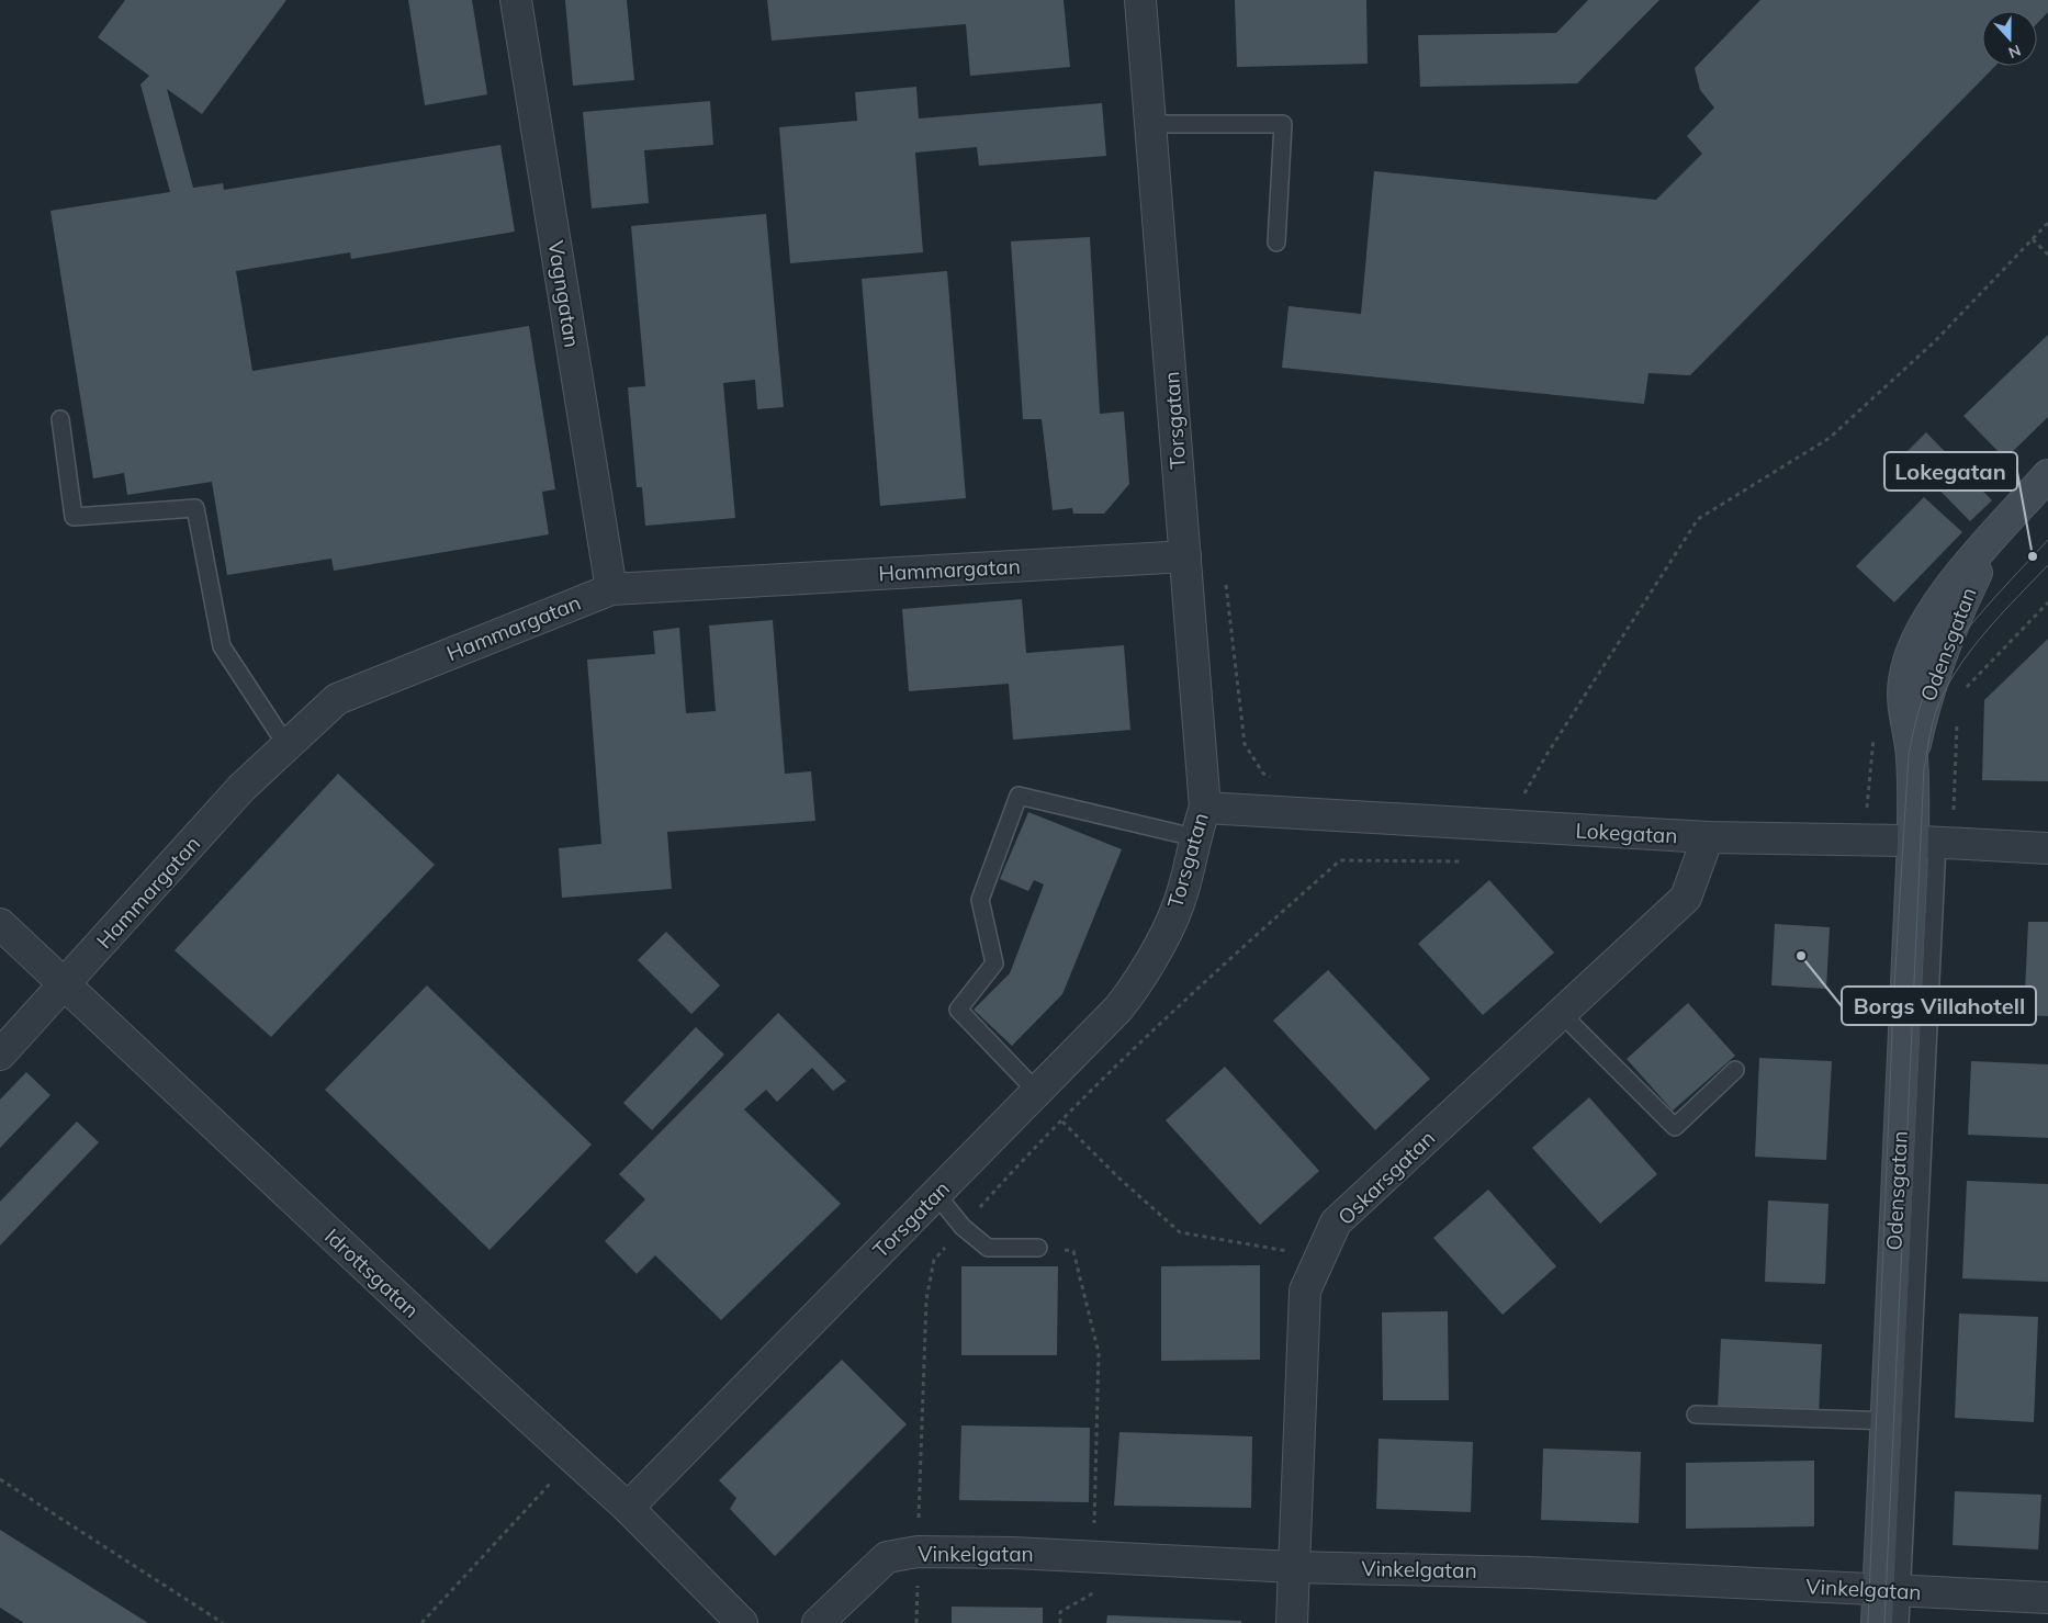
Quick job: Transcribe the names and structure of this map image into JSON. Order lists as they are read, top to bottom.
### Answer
{
  "streets": {
    "street": [
      "Vagngatan",
      "Torsgatan",
      "Hammargatan",
      "Odensgatan",
      "Lokegatan",
      "Oskarsgatan",
      "Idrottsgatan",
      "Vinkelgatan"
    ]
  },
  "crossings": [
    ["Vagngatan", "Hammargatan"],
    ["Torsgatan", "Hammargatan"],
    ["Torsgatan", "Lokegatan"],
    ["Torsgatan", "Idrottsgatan"],
    ["Hammargatan", "Idrottsgatan"],
    ["Odensgatan", "Lokegatan"],
    ["Odensgatan", "Vinkelgatan"],
    ["Lokegatan", "Oskarsgatan"],
    ["Oskarsgatan", "Vinkelgatan"]
  ],
  "places": ["Lokegatan", "Borgs Villahotell"],
  "north": "bottom"
}
